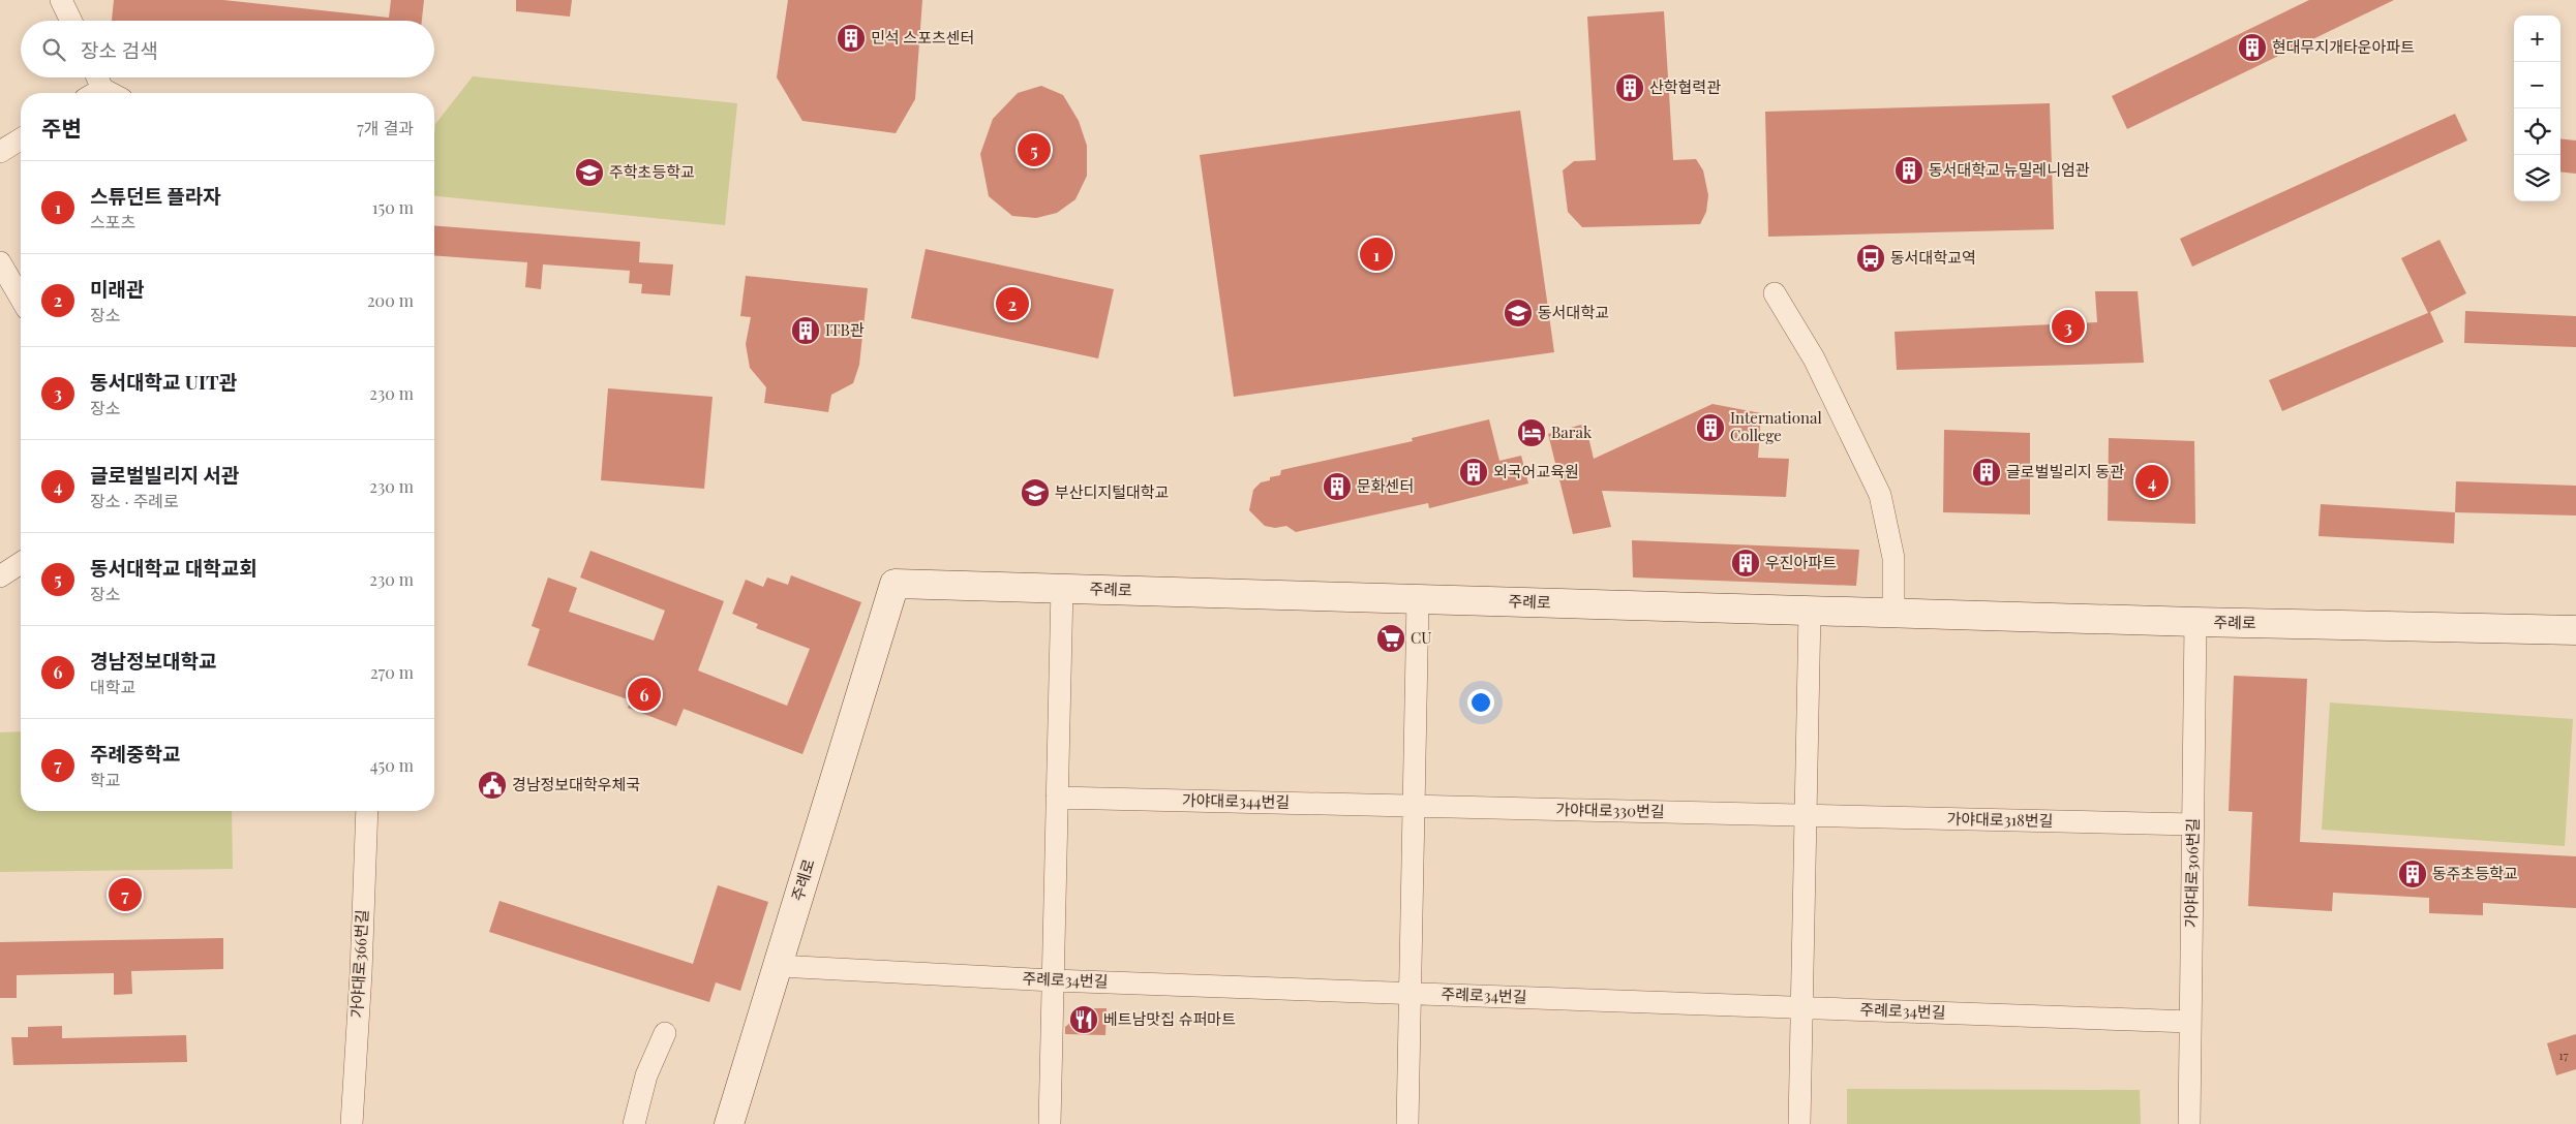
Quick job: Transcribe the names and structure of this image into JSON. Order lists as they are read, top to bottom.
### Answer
{
  "streets": {
    "street": [
      "주례로",
      "가야대로344번길",
      "가야대로330번길",
      "가야대로318번길",
      "가야대로306번길",
      "가야대로366번길",
      "주례로34번길"
    ]
  },
  "crossings": [
    ["주례로", "가야대로306번길"],
    ["주례로", "주례로34번길"],
    ["가야대로344번길", "가야대로330번길"],
    ["가야대로330번길", "가야대로318번길"],
    ["가야대로318번길", "가야대로306번길"],
    ["가야대로306번길", "주례로34번길"]
  ],
  "places": {
    "building": [
      "민석 스포츠센터",
      "현대무지개타운아파트",
      "산학협력관",
      "동서대학교 뉴밀레니엄관",
      "ITB관",
      "International College",
      "외국어교육원",
      "글로벌빌리지 동관",
      "문화센터",
      "우진아파트",
      "동주초등학교"
    ],
    "school or university": ["주학초등학교", "동서대학교", "부산디지털대학교"],
    "bus stop": ["동서대학교역"],
    "hotel": ["Barak"],
    "supermarket": ["CU"],
    "public building": ["경남정보대학우체국"],
    "restaurant": ["베트남맛집 슈퍼마트"]
  },
  "house_numbers": ["17"],
  "page": {
    "map_buttons": ["+", "−"],
    "search": "장소 검색",
    "heading": ["주변", "7개 결과"],
    "pins": [
      "5",
      "1",
      "2",
      "3",
      "4",
      "6",
      "7"
    ],
    "list": [
      {
        "mark": "1",
        "name": "스튜던트 플라자",
        "note": "스포츠",
        "value": "150 m"
      },
      {
        "mark": "2",
        "name": "미래관",
        "note": "장소",
        "value": "200 m"
      },
      {
        "mark": "3",
        "name": "동서대학교 UIT관",
        "note": "장소",
        "value": "230 m"
      },
      {
        "mark": "4",
        "name": "글로벌빌리지 서관",
        "note": "장소 · 주례로",
        "value": "230 m"
      },
      {
        "mark": "5",
        "name": "동서대학교 대학교회",
        "note": "장소",
        "value": "230 m"
      },
      {
        "mark": "6",
        "name": "경남정보대학교",
        "note": "대학교",
        "value": "270 m"
      },
      {
        "mark": "7",
        "name": "주례중학교",
        "note": "학교",
        "value": "450 m"
      }
    ]
  }
}
